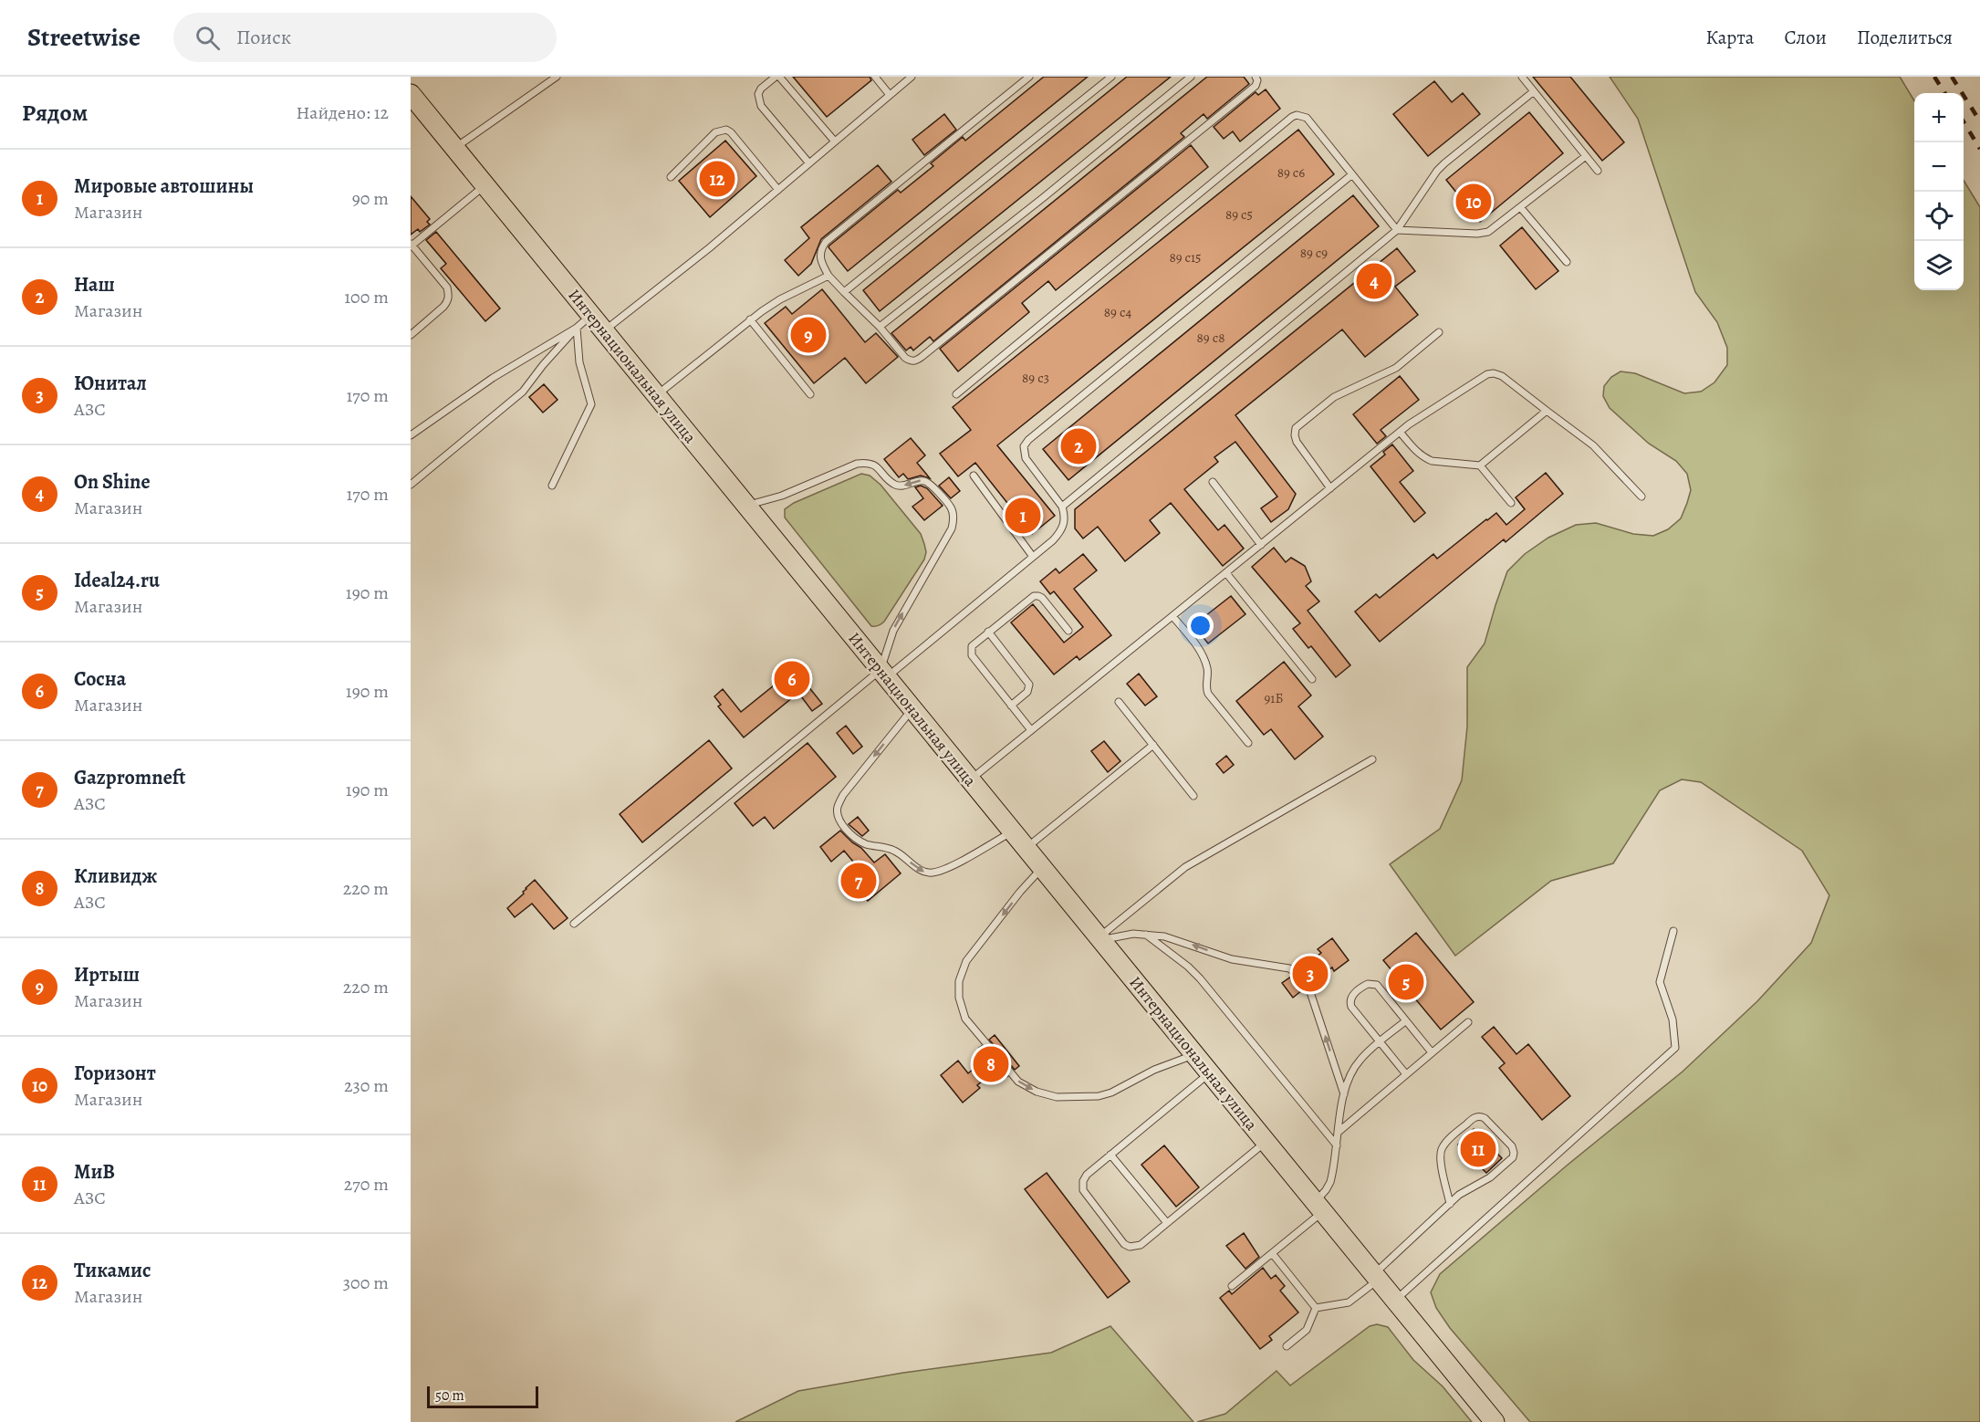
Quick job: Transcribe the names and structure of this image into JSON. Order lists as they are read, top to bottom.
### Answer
{
  "streets": {
    "main road": ["Интернациональная улица"]
  },
  "house_numbers": [
    "89 с6",
    "89 с5",
    "89 с9",
    "89 с15",
    "89 с4",
    "89 с8",
    "89 с3",
    "91Б"
  ],
  "scale_bar": "50 m",
  "page": {
    "header": "Streetwise",
    "search": "Поиск",
    "nav": ["Карта", "Слои", "Поделиться"],
    "heading": ["Рядом", "Найдено: 12"],
    "map_buttons": ["+", "−"],
    "list": [
      {
        "mark": "1",
        "name": "Мировые автошины",
        "note": "Магазин",
        "value": "90 m"
      },
      {
        "mark": "2",
        "name": "Наш",
        "note": "Магазин",
        "value": "100 m"
      },
      {
        "mark": "3",
        "name": "Юнитал",
        "note": "АЗС",
        "value": "170 m"
      },
      {
        "mark": "4",
        "name": "On Shine",
        "note": "Магазин",
        "value": "170 m"
      },
      {
        "mark": "5",
        "name": "Ideal24.ru",
        "note": "Магазин",
        "value": "190 m"
      },
      {
        "mark": "6",
        "name": "Сосна",
        "note": "Магазин",
        "value": "190 m"
      },
      {
        "mark": "7",
        "name": "Gazpromneft",
        "note": "АЗС",
        "value": "190 m"
      },
      {
        "mark": "8",
        "name": "Кливидж",
        "note": "АЗС",
        "value": "220 m"
      },
      {
        "mark": "9",
        "name": "Иртыш",
        "note": "Магазин",
        "value": "220 m"
      },
      {
        "mark": "10",
        "name": "Горизонт",
        "note": "Магазин",
        "value": "230 m"
      },
      {
        "mark": "11",
        "name": "МиВ",
        "note": "АЗС",
        "value": "270 m"
      },
      {
        "mark": "12",
        "name": "Тикамис",
        "note": "Магазин",
        "value": "300 m"
      }
    ],
    "pins": [
      "12",
      "10",
      "4",
      "9",
      "2",
      "1",
      "6",
      "7",
      "3",
      "5",
      "8",
      "11"
    ],
    "scale": "50 m"
  }
}
